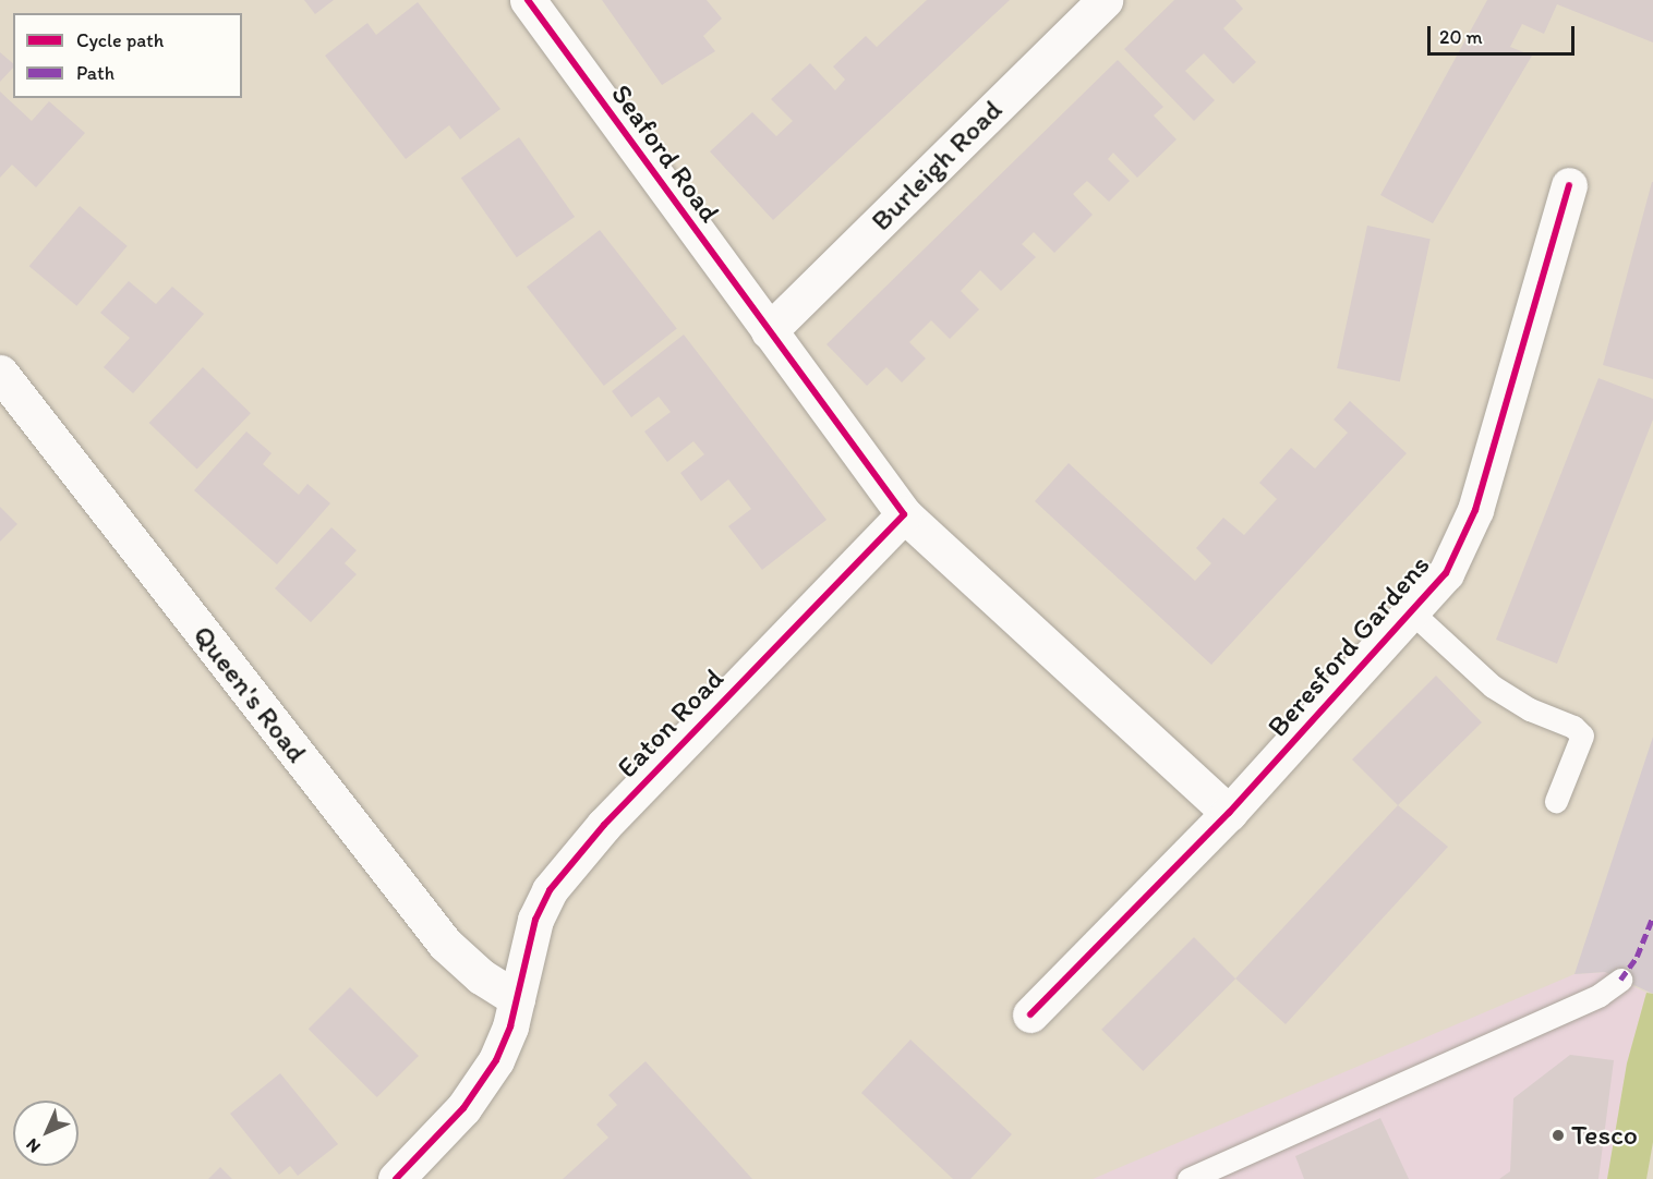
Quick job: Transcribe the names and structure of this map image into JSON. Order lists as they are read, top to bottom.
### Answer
{
  "streets": {
    "street": [
      "Seaford Road",
      "Burleigh Road",
      "Beresford Gardens",
      "Queen's Road",
      "Eaton Road"
    ]
  },
  "crossings": [
    ["Seaford Road", "Burleigh Road"],
    ["Queen's Road", "Eaton Road"]
  ],
  "places": ["Tesco"],
  "legend": ["Cycle path", "Path"],
  "scale_bar": "20 m",
  "north": "bottom left"
}
